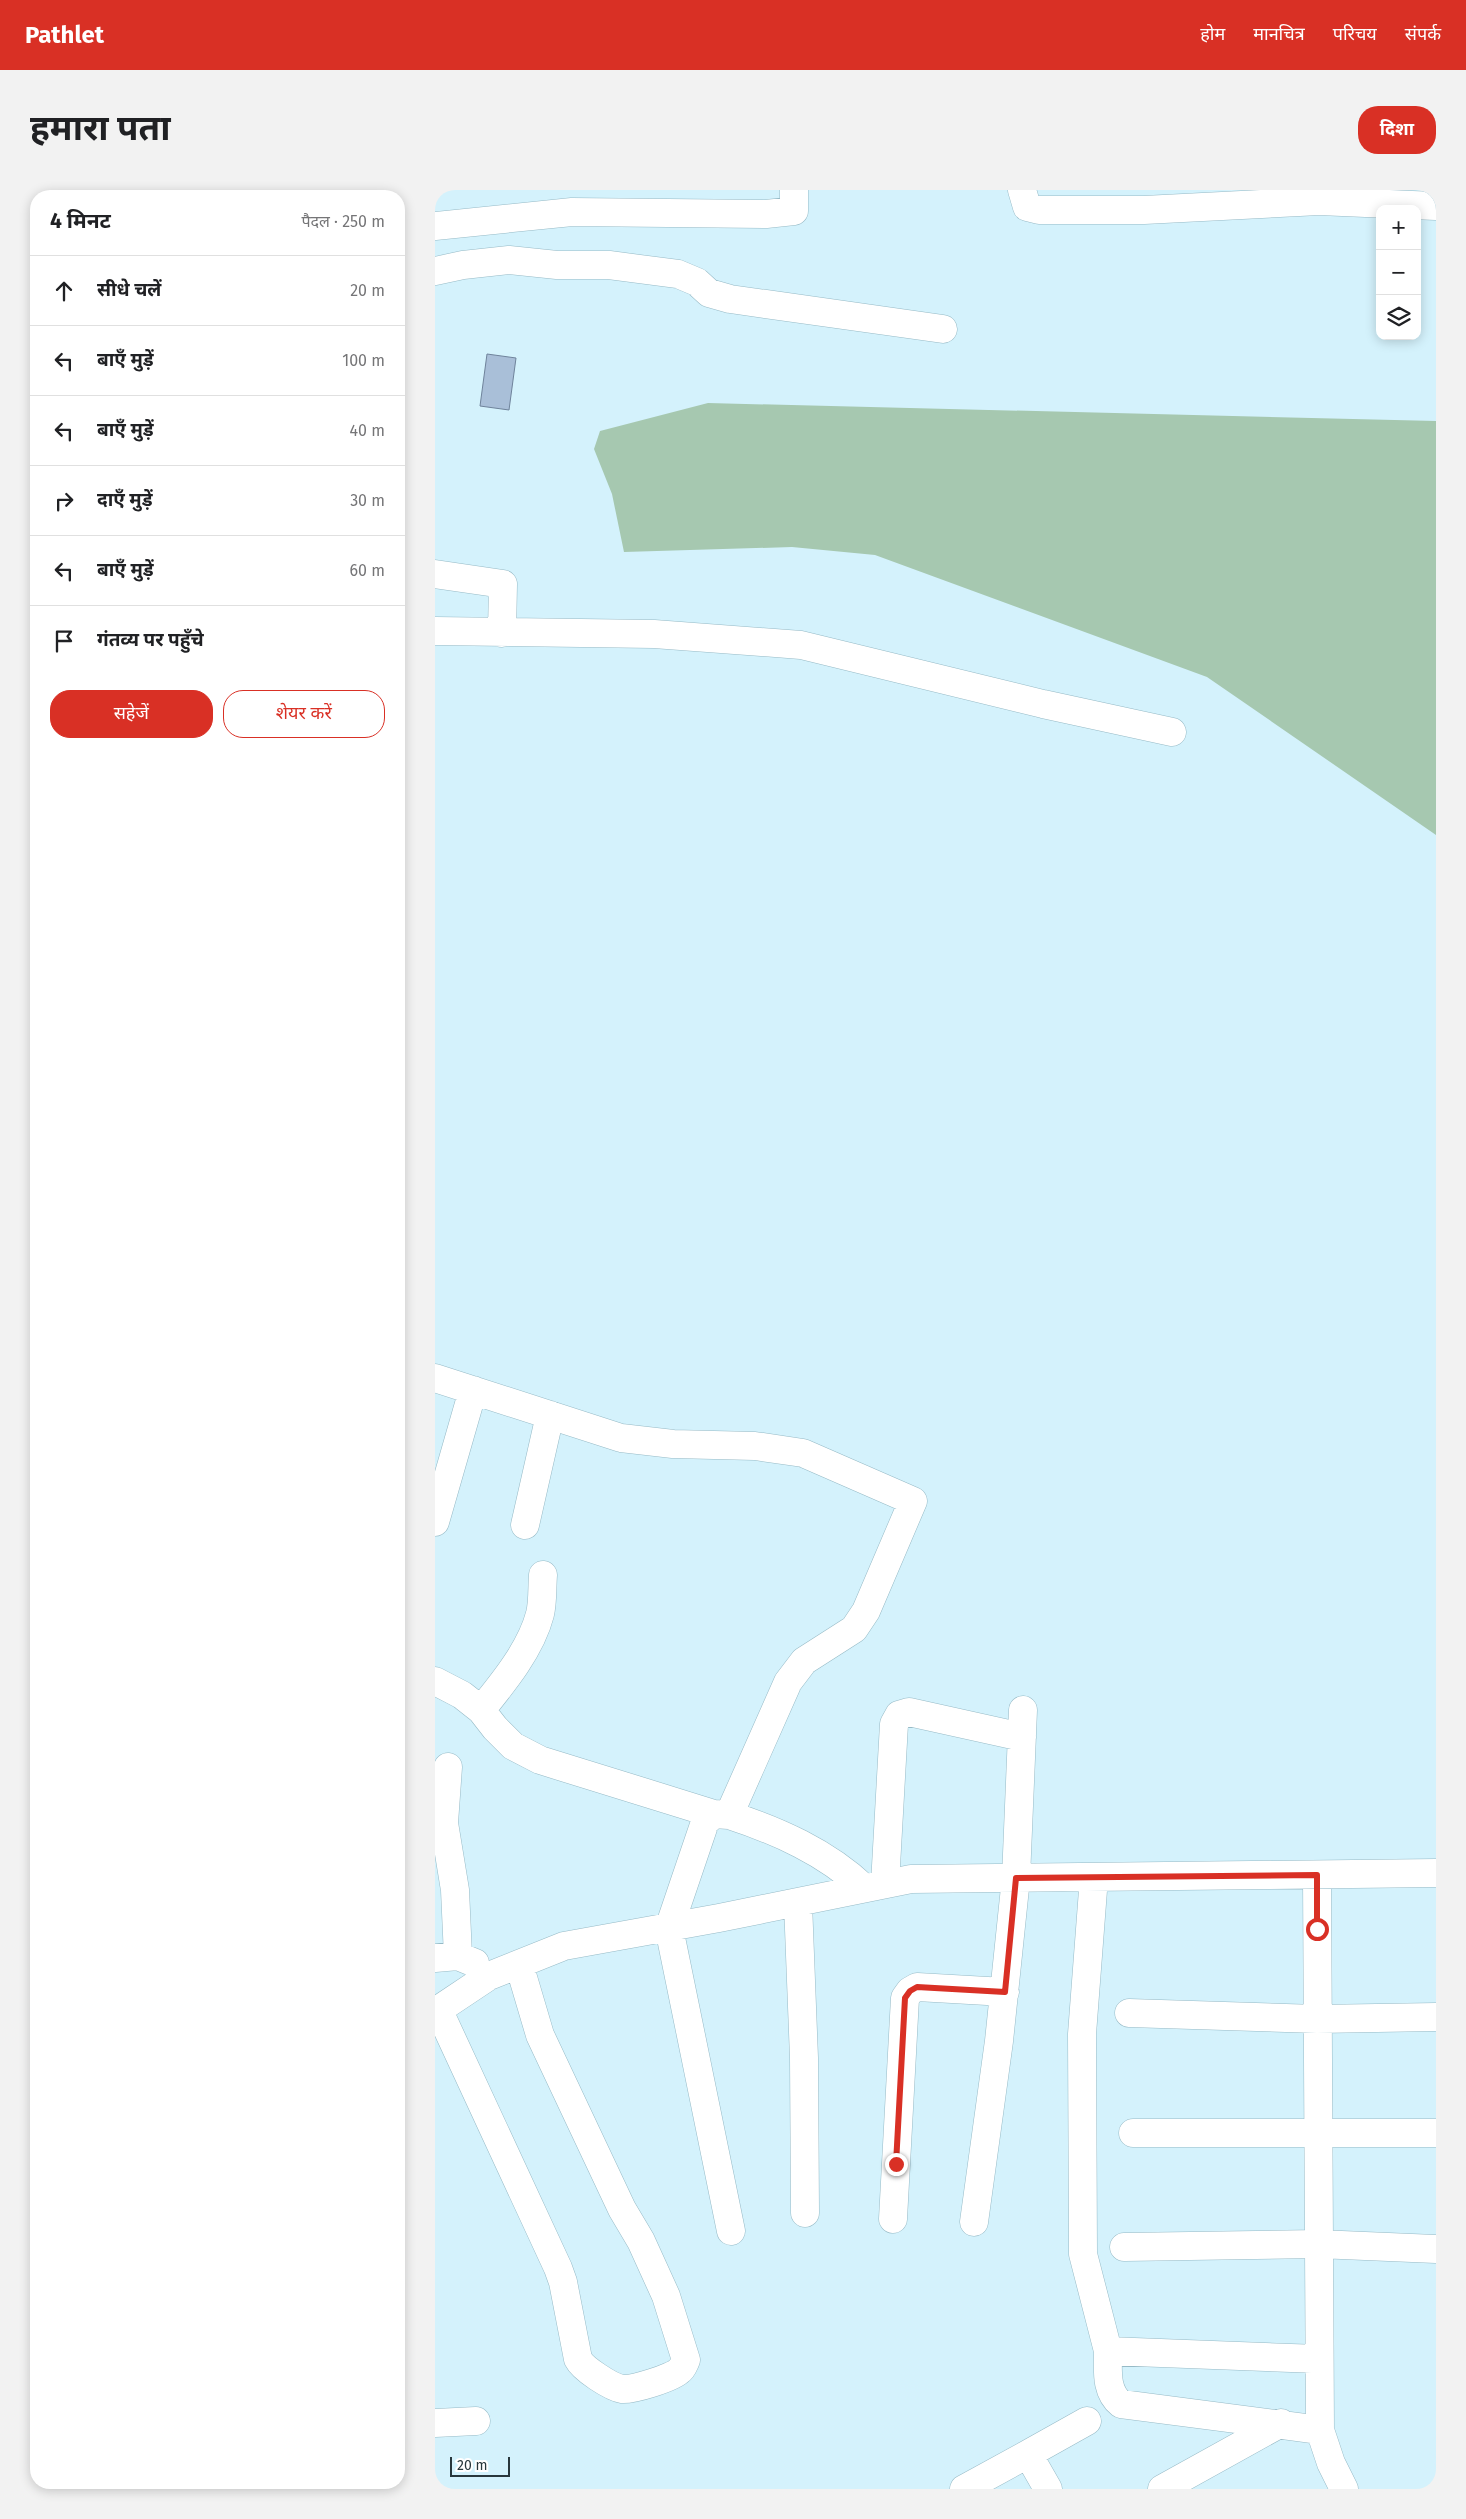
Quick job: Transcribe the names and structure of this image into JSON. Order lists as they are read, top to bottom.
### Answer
{
  "scale_bar": "20 m",
  "page": {
    "header": "Pathlet",
    "nav": [
      "होम",
      "मानचित्र",
      "परिचय",
      "संपर्क"
    ],
    "buttons": [
      "दिशा",
      ["सहेजें", "शेयर करें"]
    ],
    "title": "हमारा पता",
    "heading": ["4 मिनट", "पैदल · 250 m"],
    "map_buttons": ["+", "−"],
    "list": [
      ["सीधे चलें", "20 m"],
      ["बाएँ मुड़ें", "100 m"],
      ["बाएँ मुड़ें", "40 m"],
      ["दाएँ मुड़ें", "30 m"],
      ["बाएँ मुड़ें", "60 m"],
      "गंतव्य पर पहुँचे"
    ],
    "scale": "20 m"
  }
}
